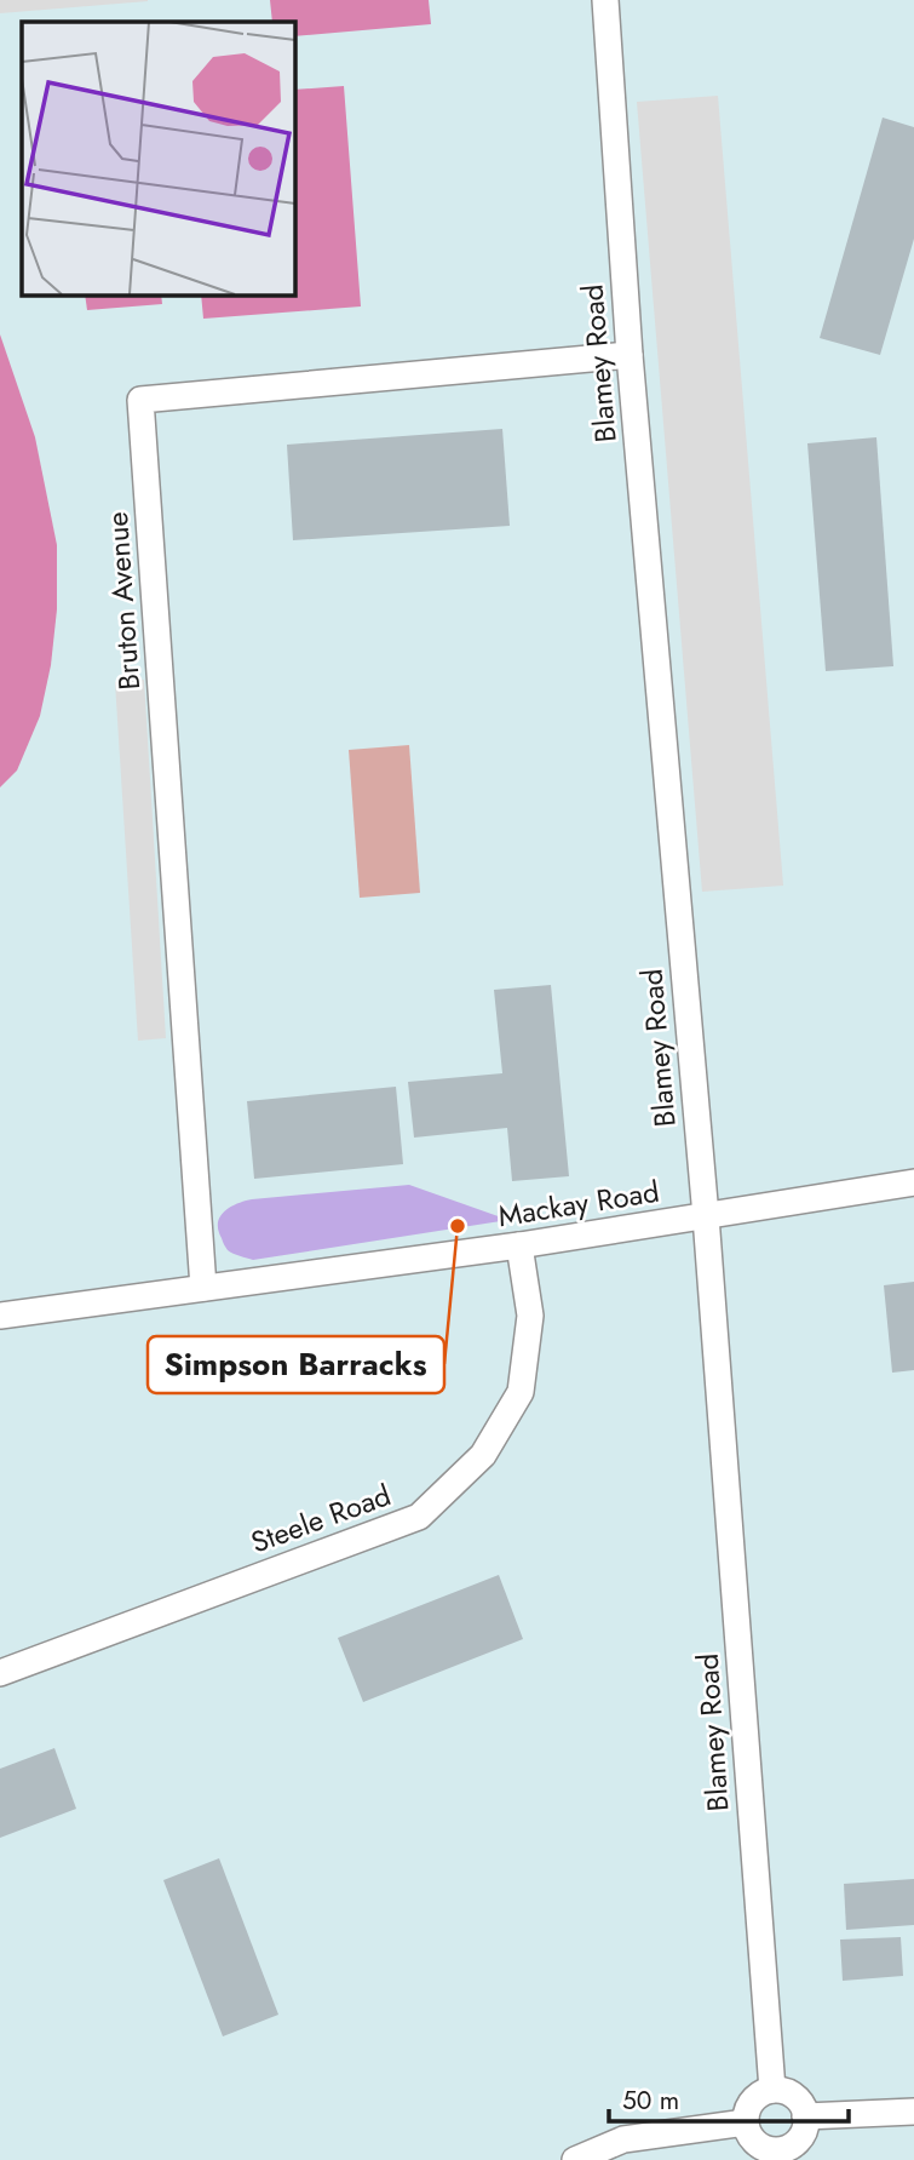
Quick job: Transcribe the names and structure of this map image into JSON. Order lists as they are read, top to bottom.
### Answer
{
  "streets": {
    "street": [
      "Blamey Road",
      "Bruton Avenue",
      "Mackay Road",
      "Steele Road"
    ]
  },
  "crossings": [
    ["Blamey Road", "Bruton Avenue"],
    ["Blamey Road", "Mackay Road"],
    ["Bruton Avenue", "Mackay Road"],
    ["Mackay Road", "Steele Road"]
  ],
  "places": ["Simpson Barracks"],
  "scale_bar": "50 m"
}
